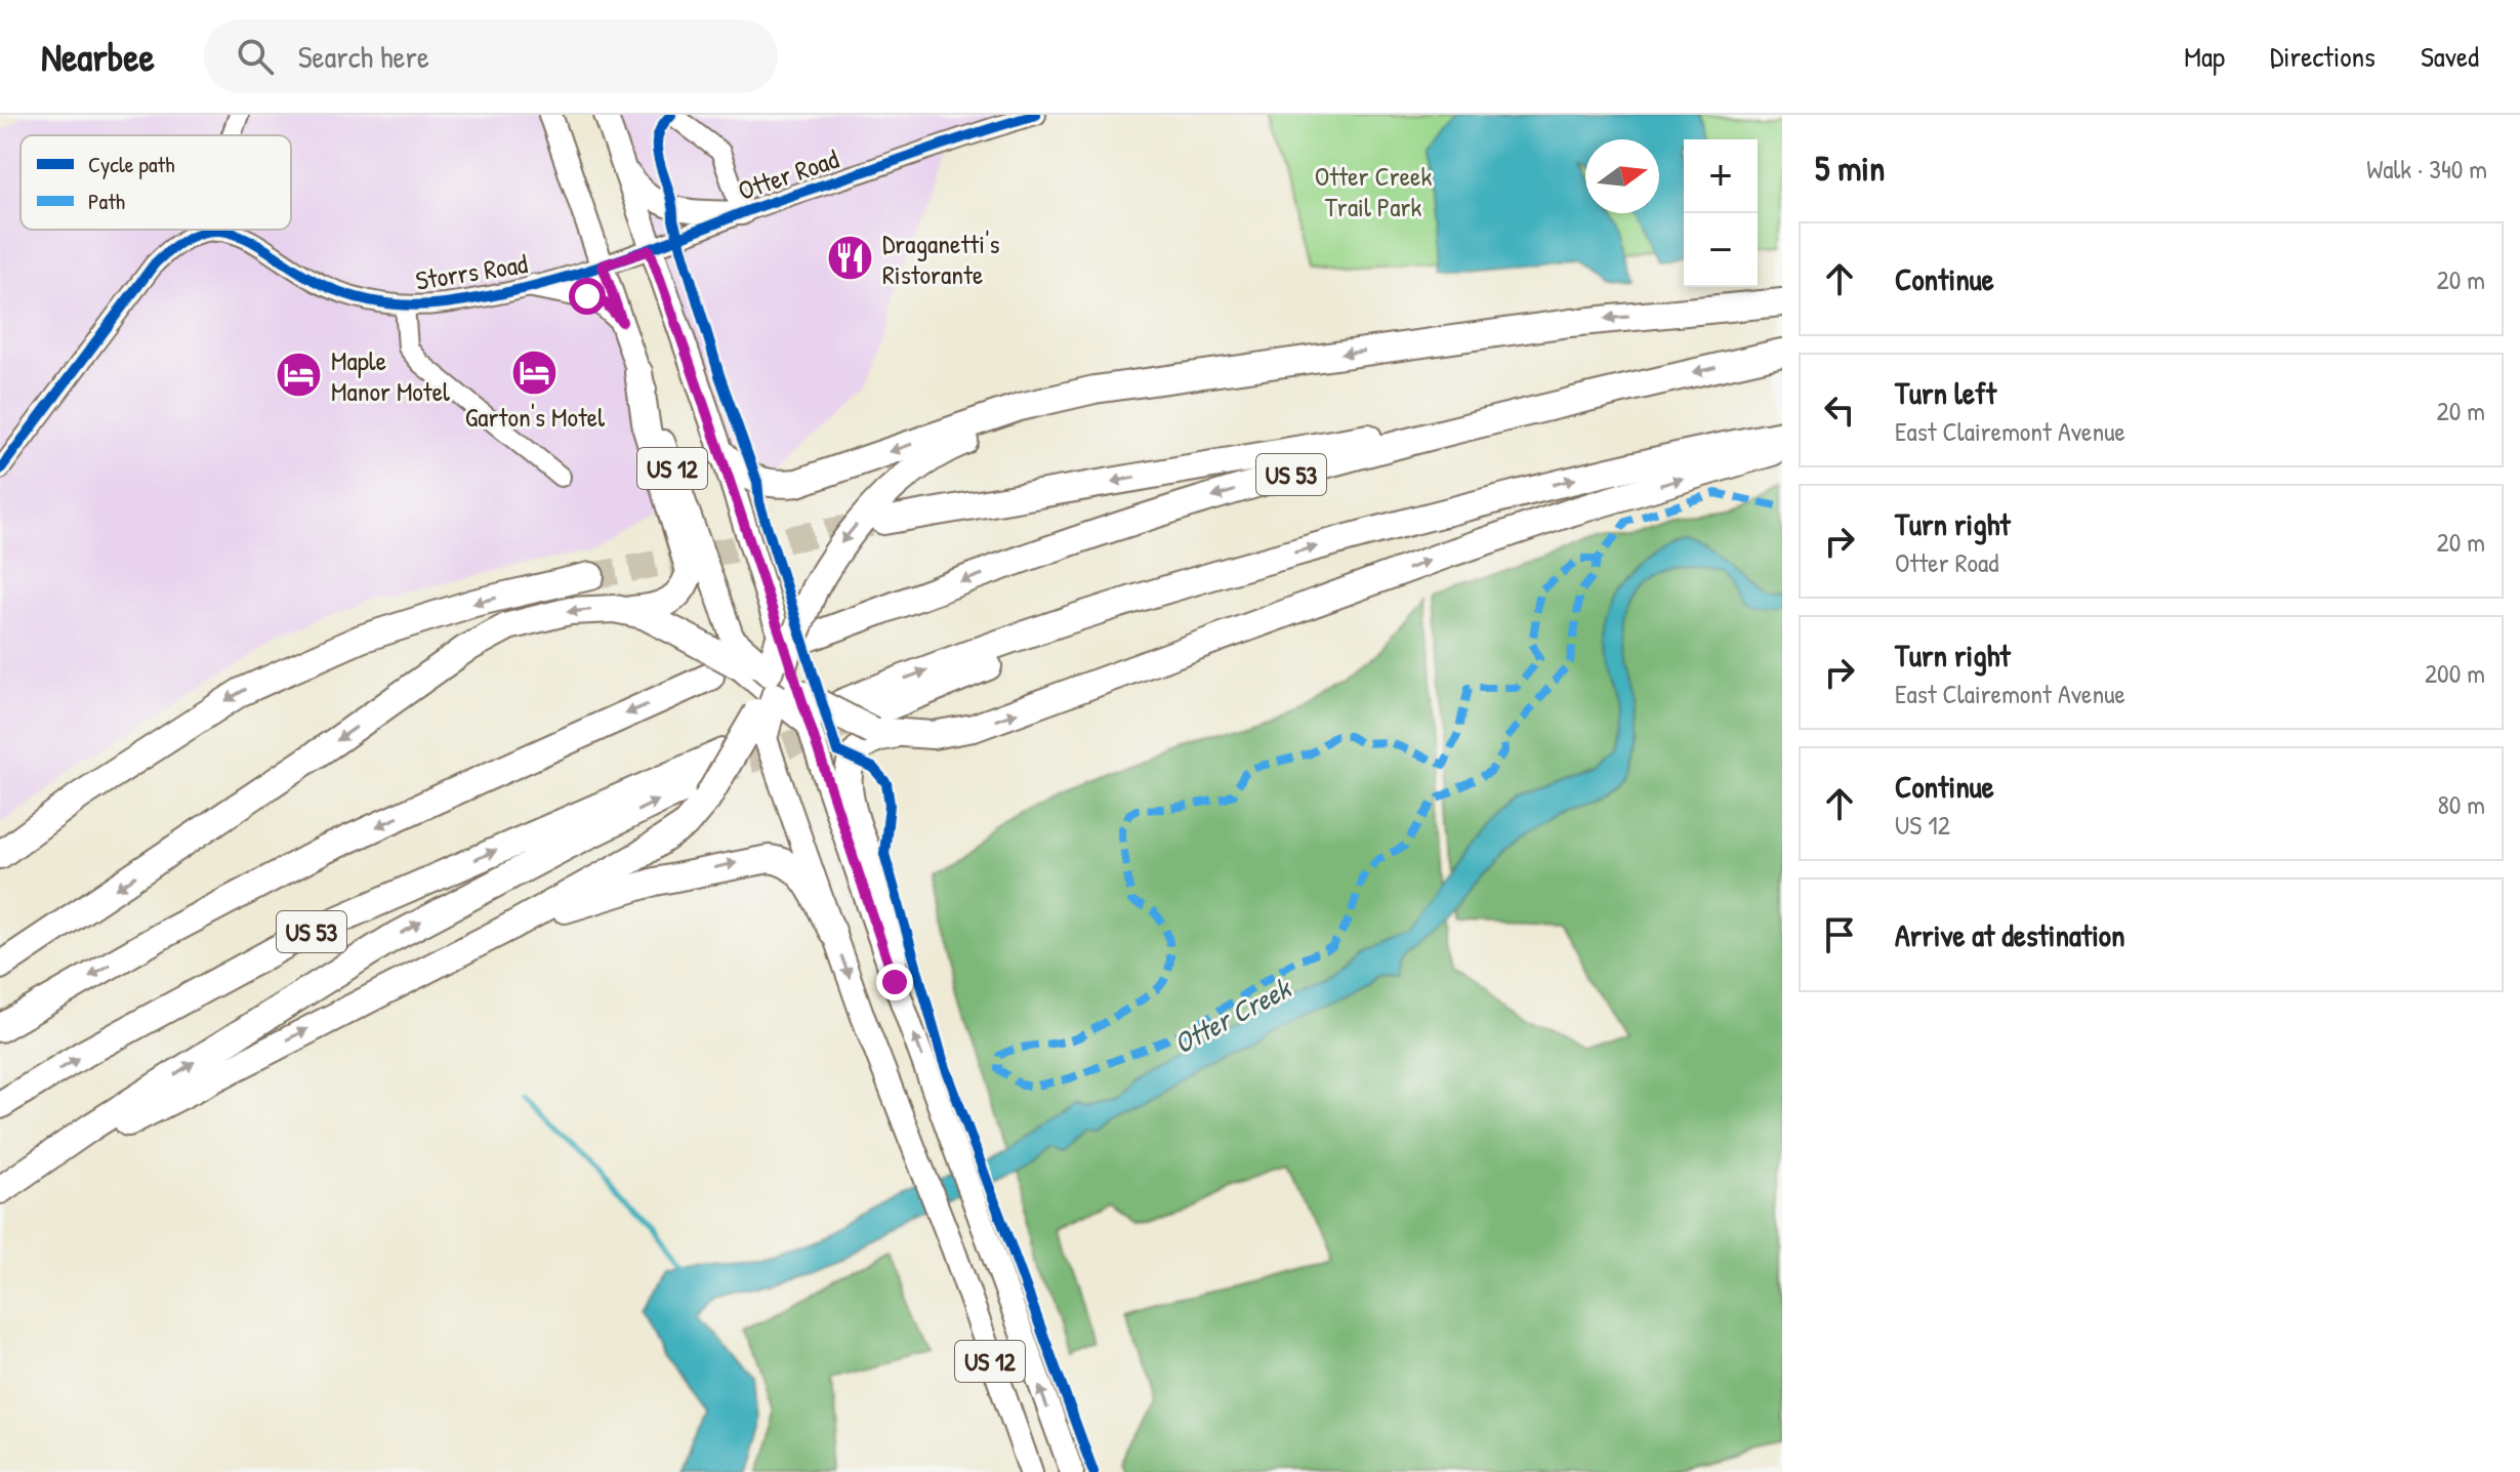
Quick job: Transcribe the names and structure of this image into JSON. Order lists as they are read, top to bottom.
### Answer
{
  "streets": {
    "highway": ["US 53"],
    "main road": ["US 12"],
    "street": ["Otter Road", "Storrs Road"]
  },
  "crossings": [
    ["Otter Road", "Storrs Road"],
    ["Otter Road", "US 12"],
    ["Storrs Road", "US 12"]
  ],
  "water": ["Otter Creek"],
  "parks": ["Otter Creek Trail Park"],
  "places": {
    "restaurant": ["Draganetti's Ristorante"],
    "hotel": ["Garton's Motel", "Maple Manor Motel"]
  },
  "legend": ["Cycle path", "Path"],
  "north": "right",
  "page": {
    "header": "Nearbee",
    "search": "Search here",
    "nav": ["Map", "Directions", "Saved"],
    "heading": ["5 min", "Walk · 340 m"],
    "map_buttons": ["+", "−"],
    "list": [
      ["Continue", "20 m"],
      ["Turn left", "East Clairemont Avenue", "20 m"],
      ["Turn right", "Otter Road", "20 m"],
      ["Turn right", "East Clairemont Avenue", "200 m"],
      ["Continue", "US 12", "80 m"],
      "Arrive at destination"
    ]
  }
}
